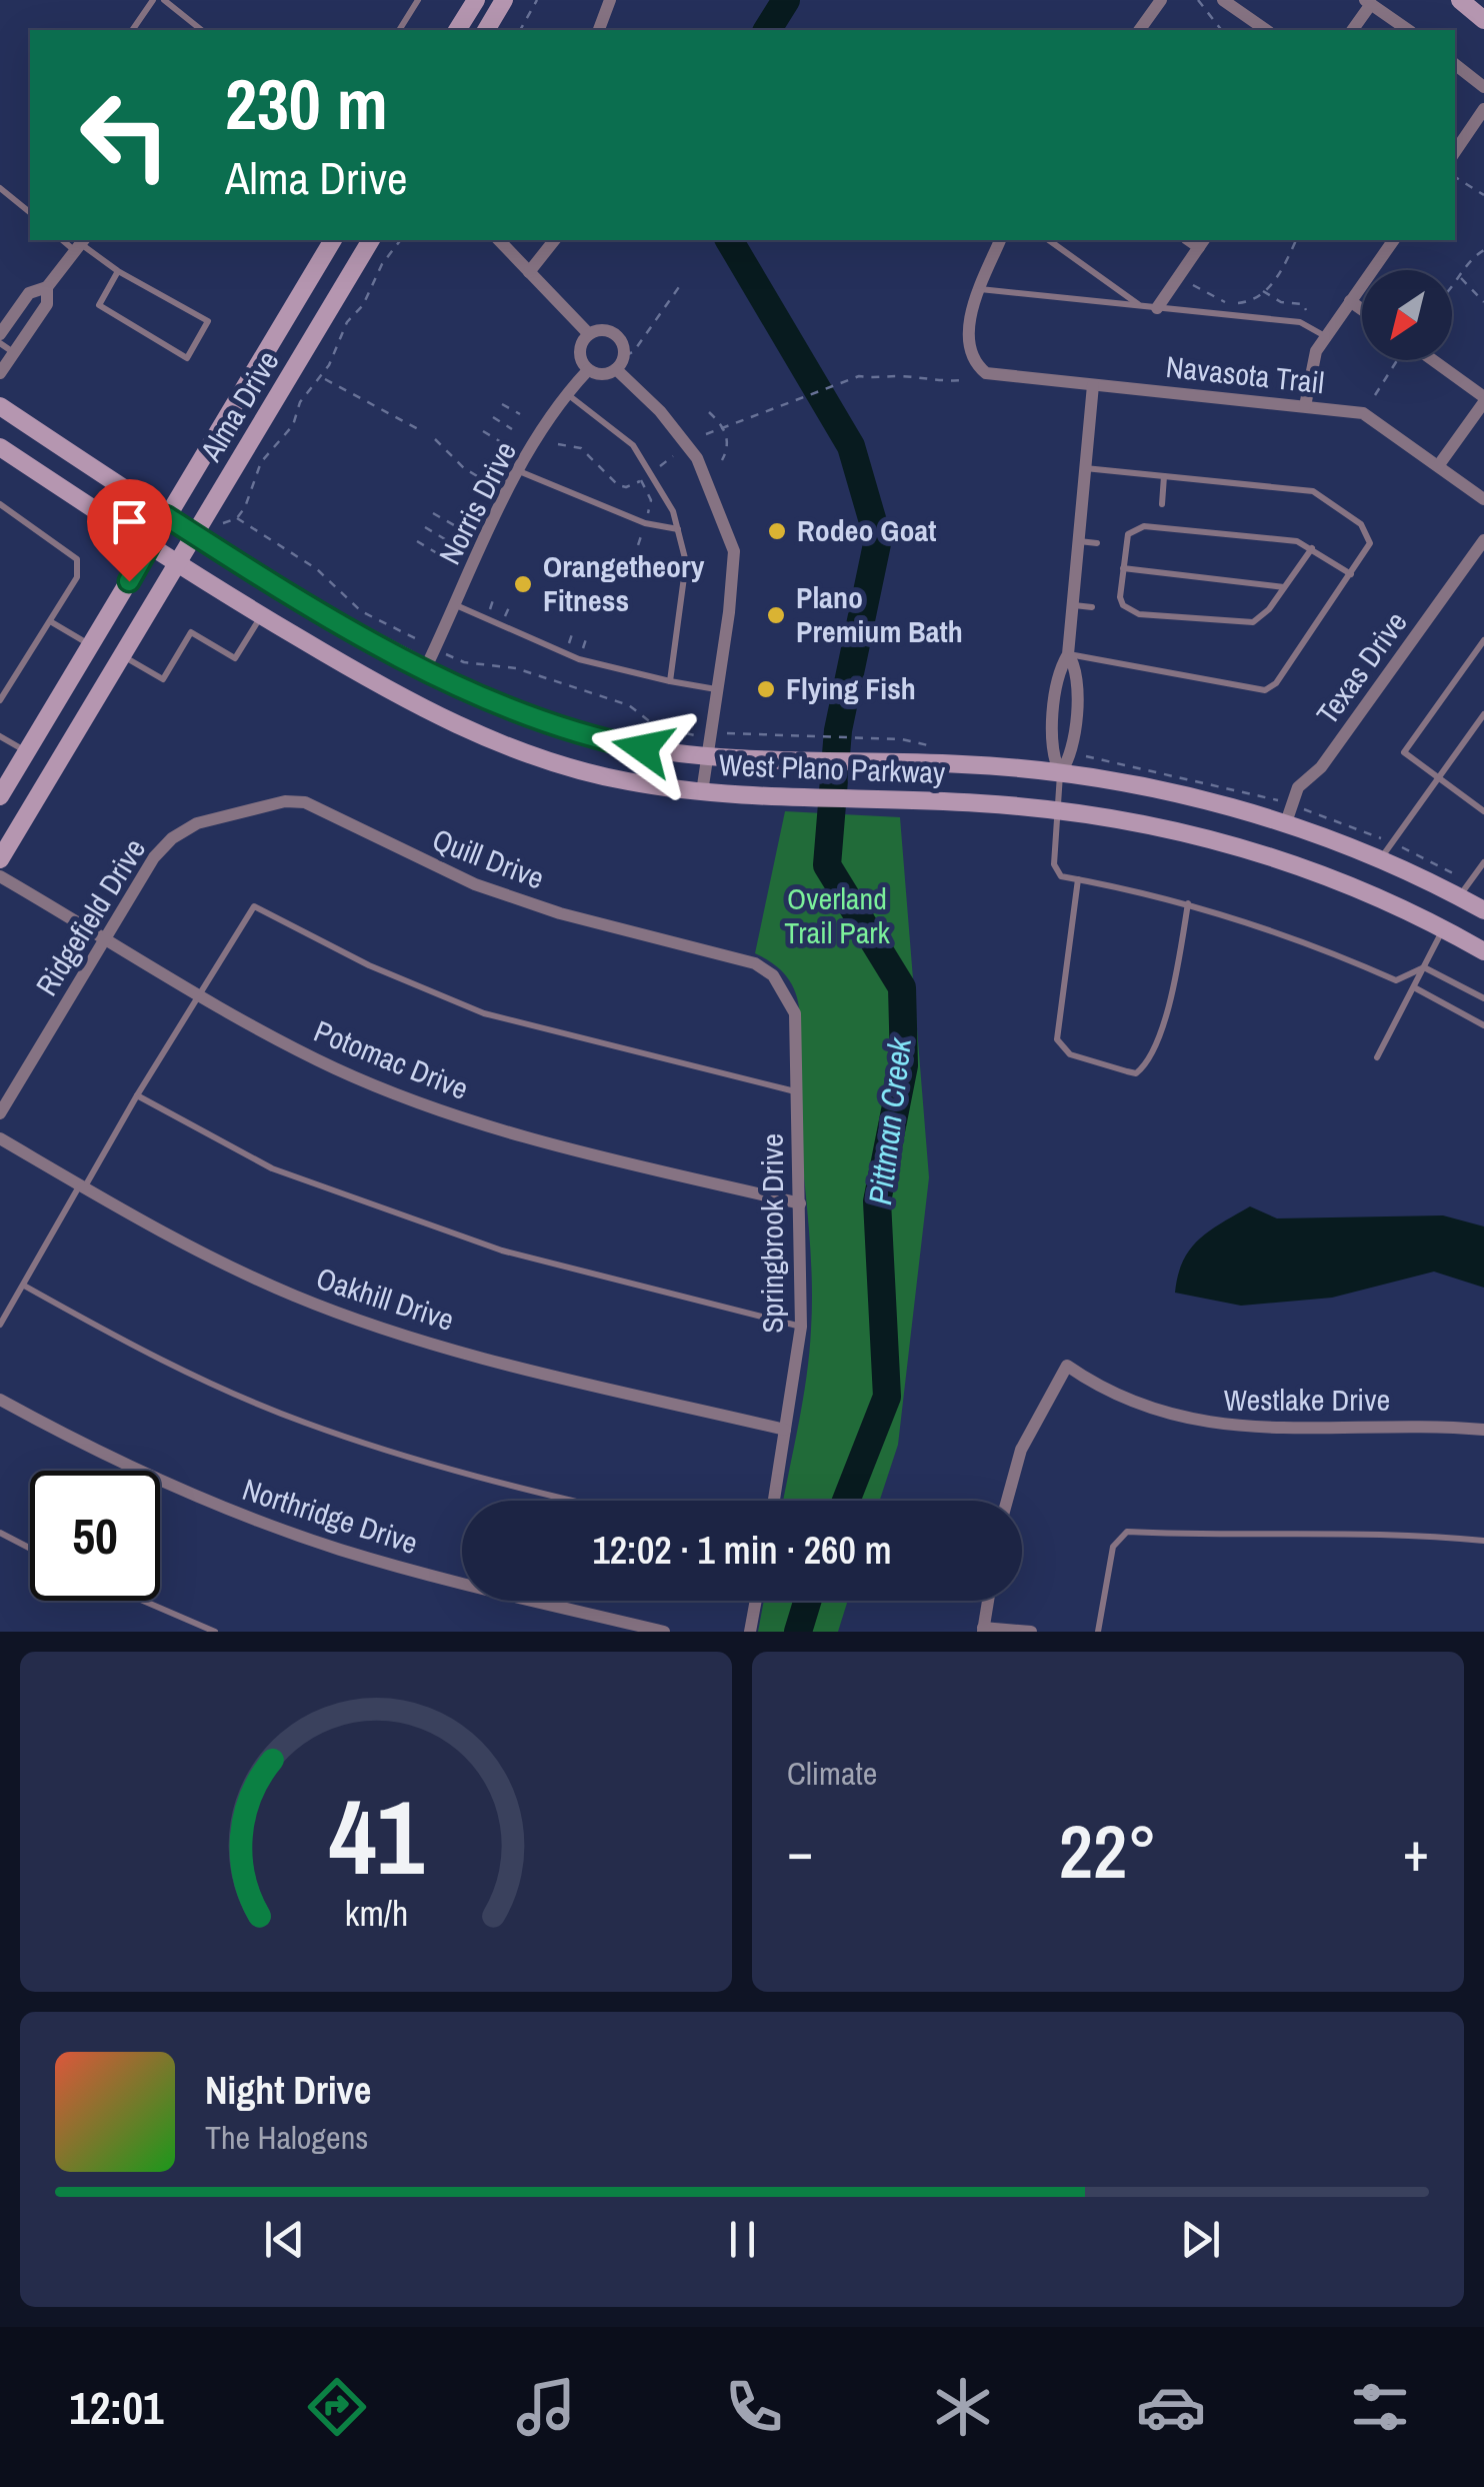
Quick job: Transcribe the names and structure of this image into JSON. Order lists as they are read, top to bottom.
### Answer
{
  "streets": {
    "main road": ["Alma Drive", "West Plano Parkway"],
    "street": [
      "Navasota Trail",
      "Norris Drive",
      "Texas Drive",
      "Quill Drive",
      "Ridgefield Drive",
      "Potomac Drive",
      "Springbrook Drive",
      "Oakhill Drive",
      "Westlake Drive",
      "Northridge Drive"
    ]
  },
  "crossings": [
    ["Alma Drive", "West Plano Parkway"],
    ["Norris Drive", "West Plano Parkway"],
    ["Texas Drive", "West Plano Parkway"],
    ["Quill Drive", "Ridgefield Drive"],
    ["Quill Drive", "Springbrook Drive"],
    ["Ridgefield Drive", "Potomac Drive"],
    ["Potomac Drive", "Springbrook Drive"],
    ["Springbrook Drive", "Oakhill Drive"]
  ],
  "water": ["Pittman Creek"],
  "parks": ["Overland Trail Park"],
  "places": [
    "Rodeo Goat",
    "Orangetheory Fitness",
    "Plano Premium Bath",
    "Flying Fish"
  ],
  "north": "bottom left",
  "page": {
    "turn": ["230 m", "Alma Drive"],
    "limit": "50",
    "trip": "12:02 · 1 min · 260 m",
    "tile": "Climate",
    "heat": ["−", "22°", "+"],
    "song": ["Night Drive", "The Halogens"],
    "tabs": "12:01",
    "gauge": ["41", "km/h"]
  }
}
